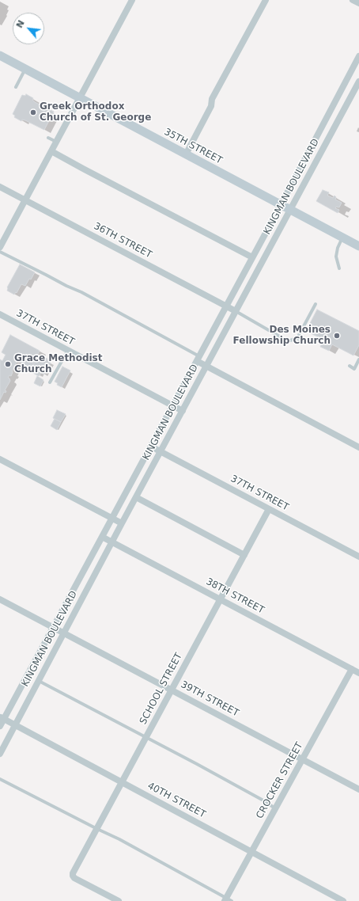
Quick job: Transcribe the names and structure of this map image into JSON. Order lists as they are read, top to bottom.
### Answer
{
  "streets": {
    "street": [
      "35TH STREET",
      "KINGMAN BOULEVARD",
      "36TH STREET",
      "37TH STREET",
      "38TH STREET",
      "SCHOOL STREET",
      "39TH STREET",
      "CROCKER STREET",
      "40TH STREET"
    ]
  },
  "crossings": [
    ["35TH STREET", "KINGMAN BOULEVARD"],
    ["KINGMAN BOULEVARD", "36TH STREET"],
    ["KINGMAN BOULEVARD", "37TH STREET"],
    ["KINGMAN BOULEVARD", "38TH STREET"],
    ["KINGMAN BOULEVARD", "39TH STREET"],
    ["KINGMAN BOULEVARD", "40TH STREET"],
    ["37TH STREET", "SCHOOL STREET"],
    ["38TH STREET", "SCHOOL STREET"],
    ["38TH STREET", "CROCKER STREET"],
    ["SCHOOL STREET", "39TH STREET"],
    ["SCHOOL STREET", "40TH STREET"],
    ["39TH STREET", "CROCKER STREET"],
    ["CROCKER STREET", "40TH STREET"]
  ],
  "places": ["Greek Orthodox Church of St. George", "Des Moines Fellowship Church", "Grace Methodist Church"],
  "north": "top left"
}
